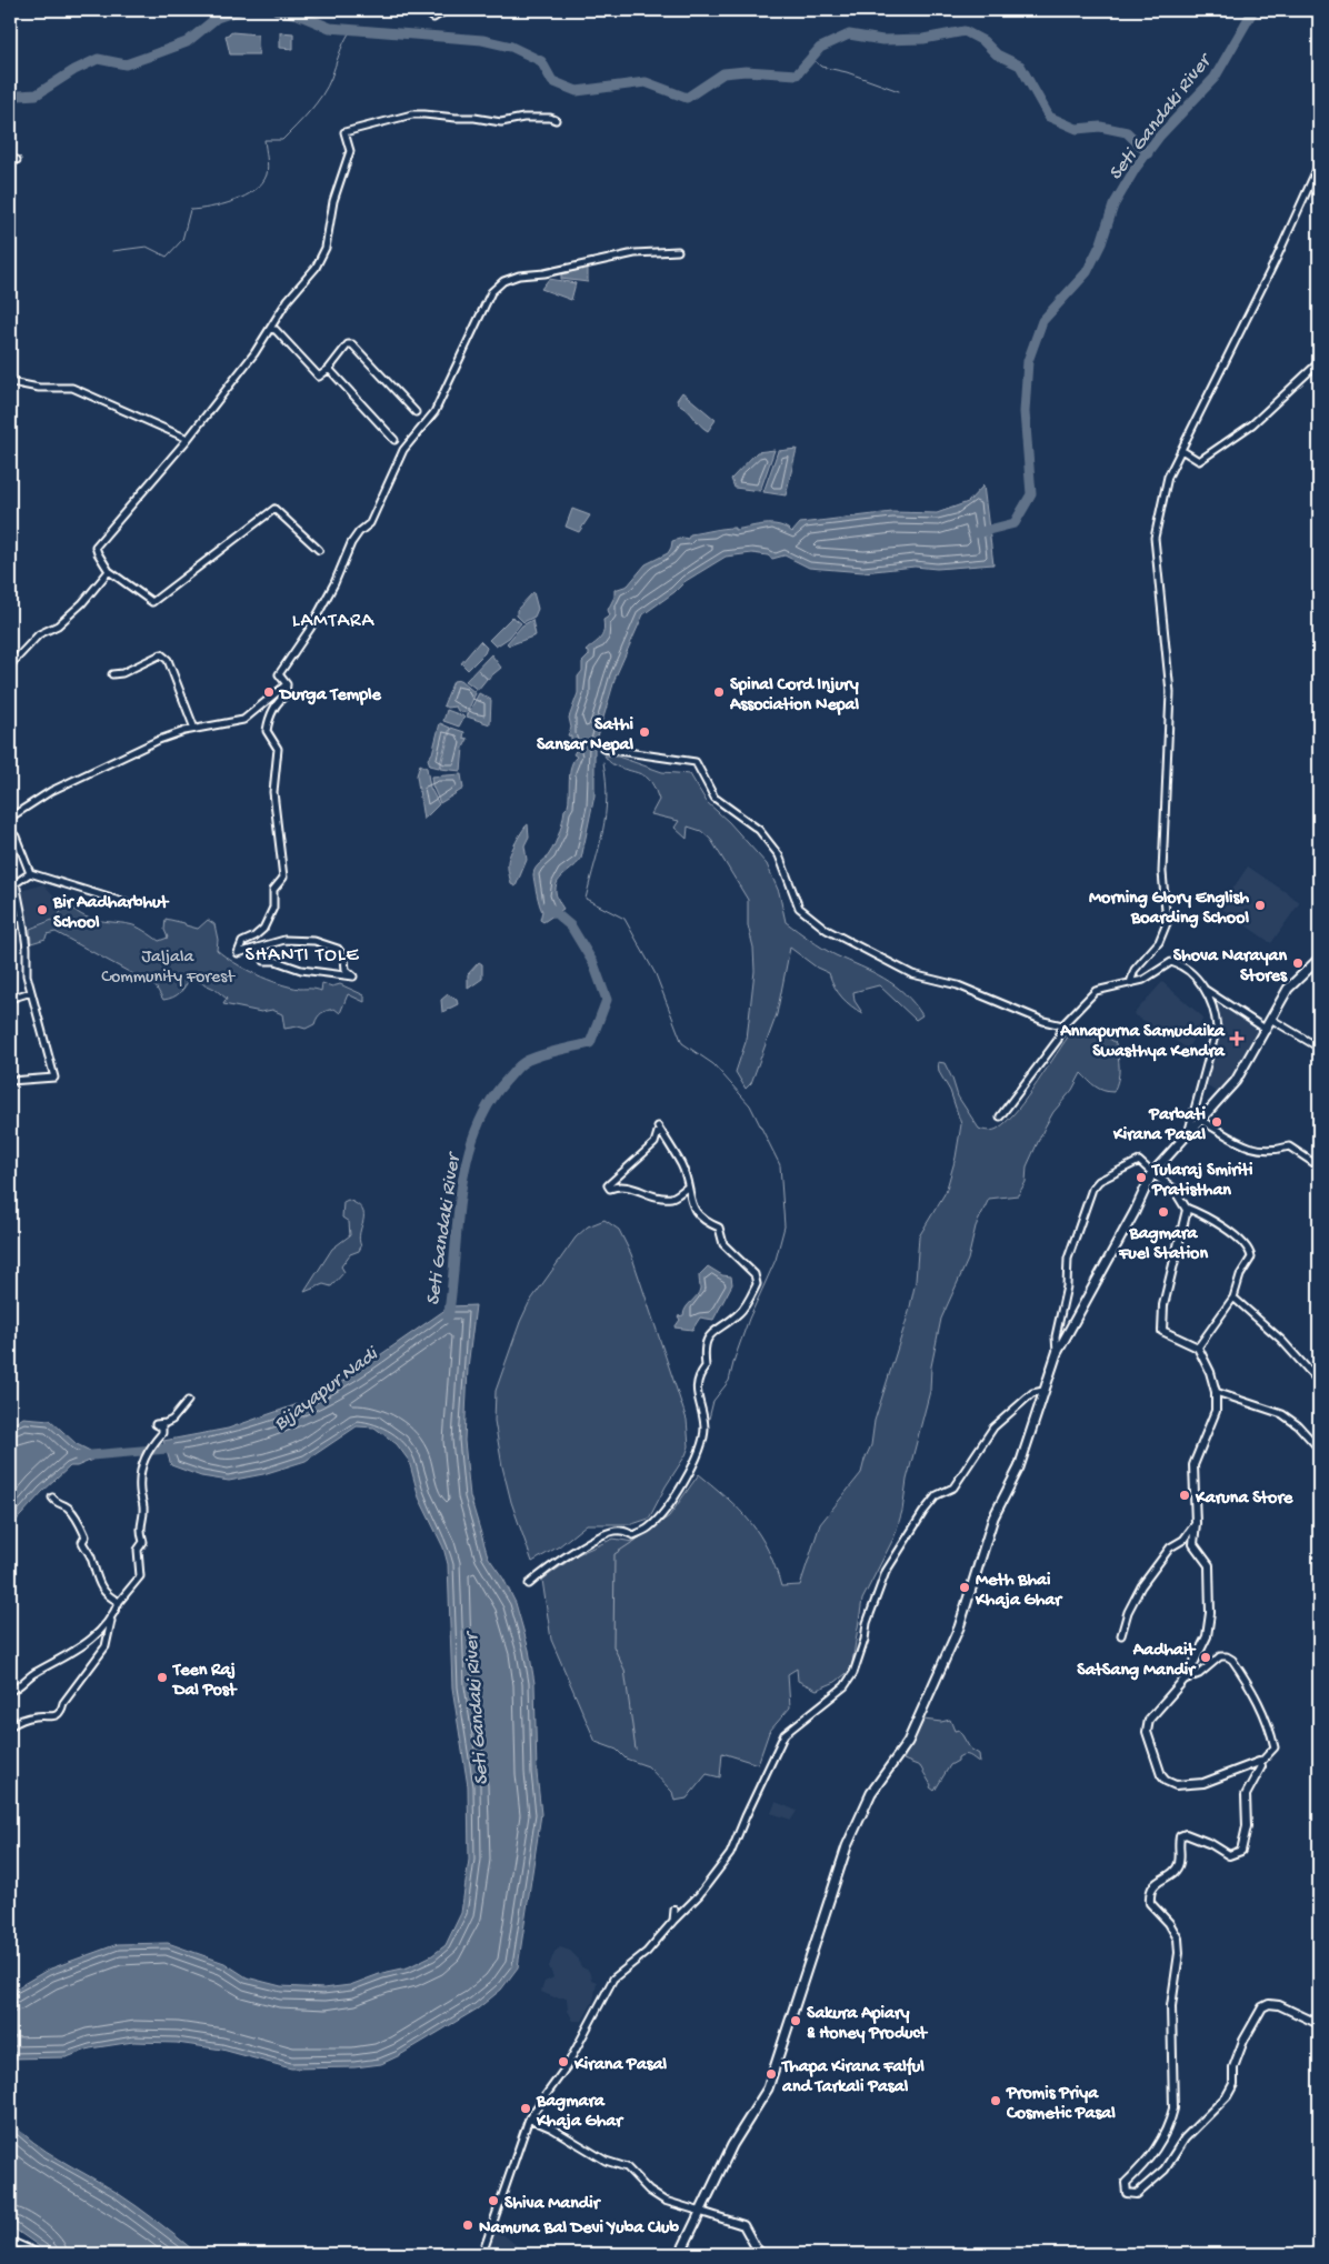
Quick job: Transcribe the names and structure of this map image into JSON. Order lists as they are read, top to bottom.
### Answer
{
  "districts": ["LAMTARA", "SHANTI TOLE"],
  "water": ["Seti Gandaki River", "Bijayapur Nadi"],
  "parks": ["Jaljala Community Forest"],
  "places": {
    "other": [
      "Durga Temple",
      "Spinal Cord Injury Association Nepal",
      "Sathi Sansar Nepal",
      "Morning Glory English Boarding School",
      "Bir Aadharbhut School",
      "Shova Narayan Stores",
      "Parbati Kirana Pasal",
      "Tularaj Smiriti Pratisthan",
      "Bagmara Fuel Station",
      "Karuna Store",
      "Meth Bhai Khaja Ghar",
      "Aadhait SatSang Mandir",
      "Teen Raj Dal Post",
      "Sakura Apiary & Honey Product",
      "Kirana Pasal",
      "Thapa Kirana Falful and Tarkali Pasal",
      "Promis Priya Cosmetic Pasal",
      "Bagmara Khaja Ghar",
      "Shiva Mandir",
      "Namuna Bal Devi Yuba Club"
    ],
    "health": ["Annapurna Samudaika Swasthya Kendra"]
  }
}
